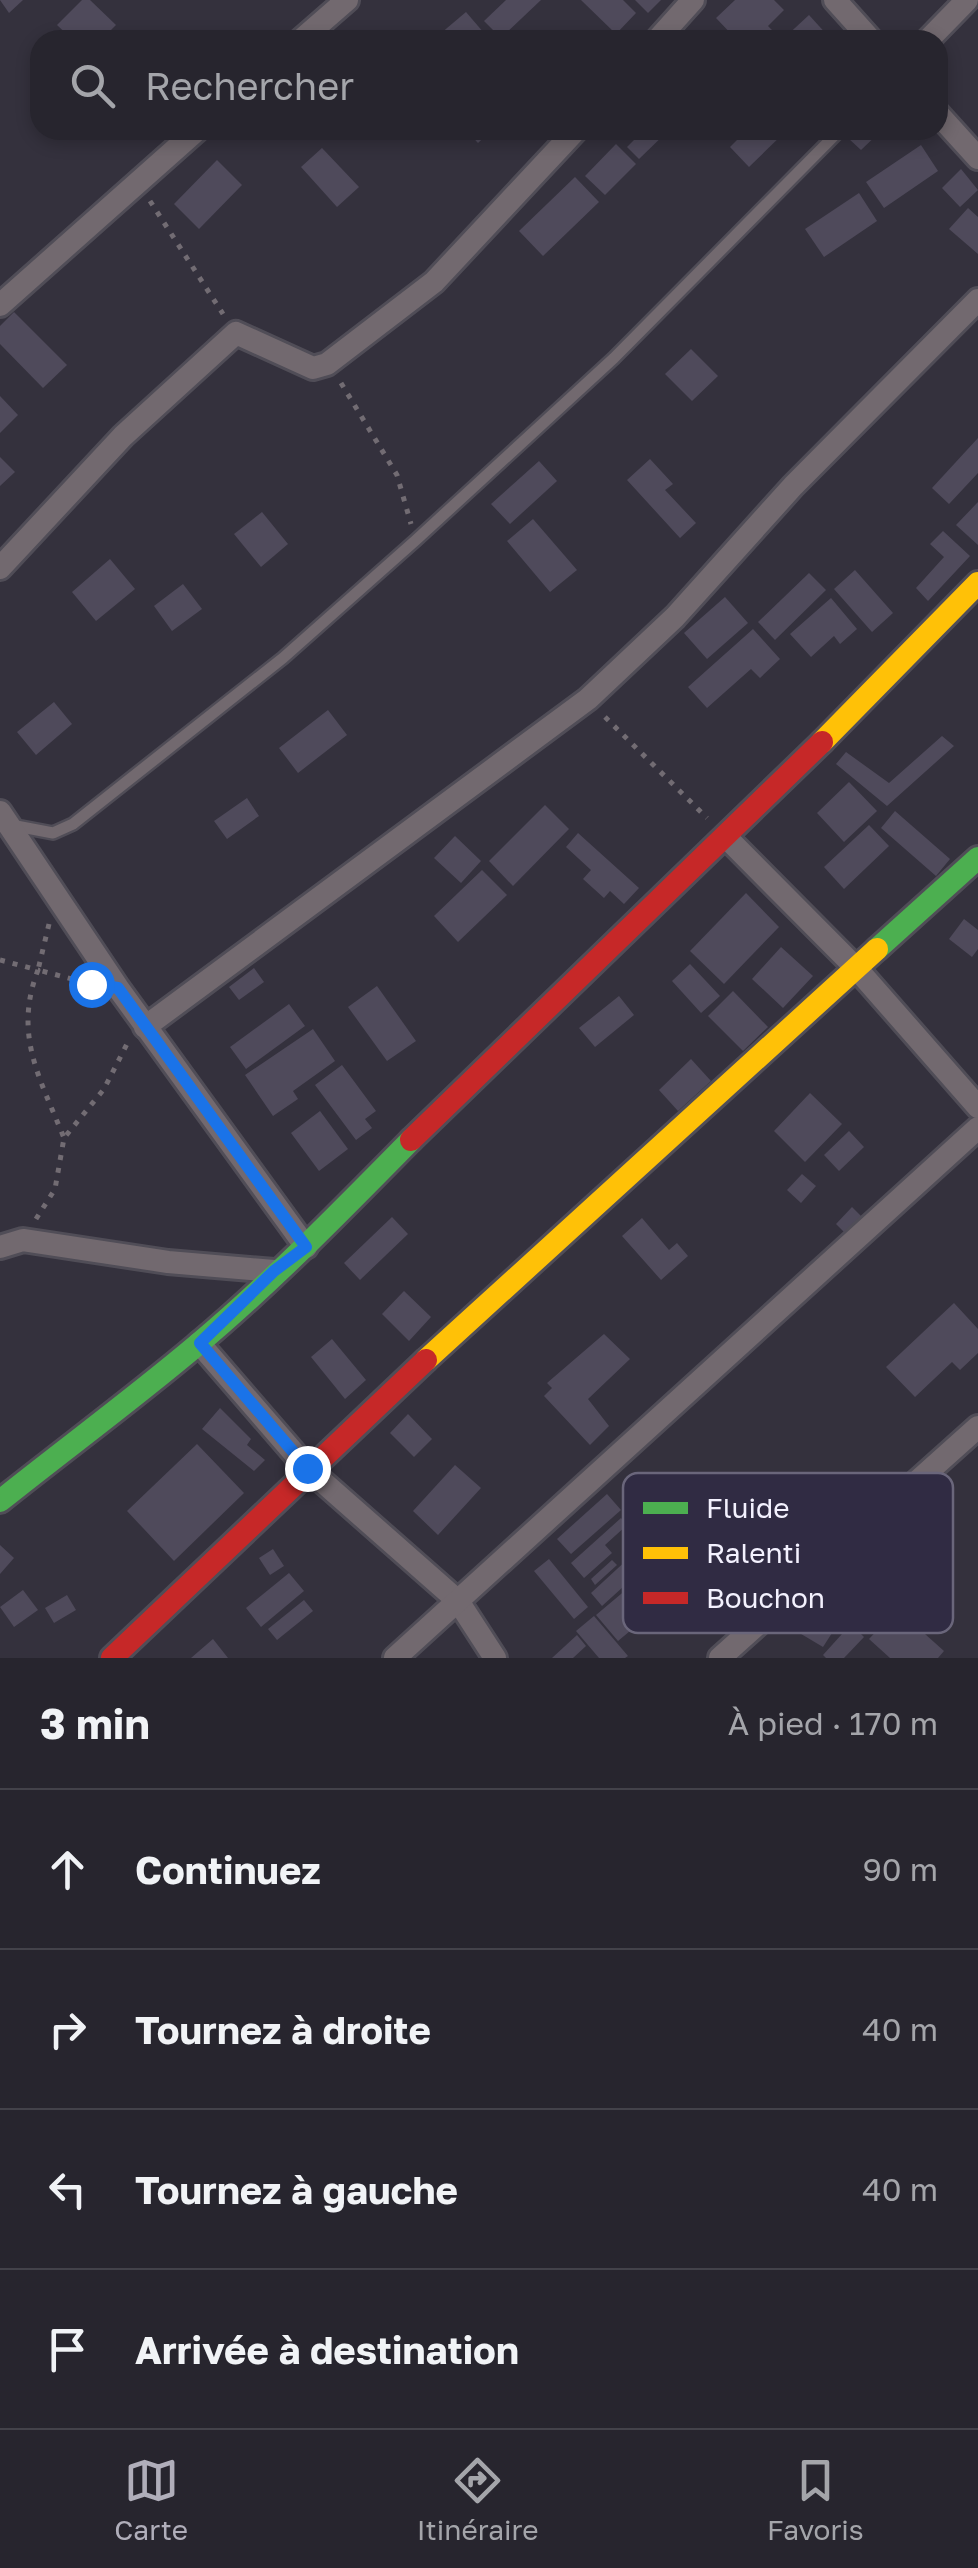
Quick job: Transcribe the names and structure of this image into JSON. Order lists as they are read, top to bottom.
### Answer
{
  "legend": ["Fluide", "Ralenti", "Bouchon"],
  "page": {
    "search": "Rechercher",
    "heading": ["3 min", "À pied · 170 m"],
    "list": [
      ["Continuez", "90 m"],
      ["Tournez à droite", "40 m"],
      ["Tournez à gauche", "40 m"],
      "Arrivée à destination"
    ],
    "nav": ["Carte", "Itinéraire", "Favoris"]
  }
}
